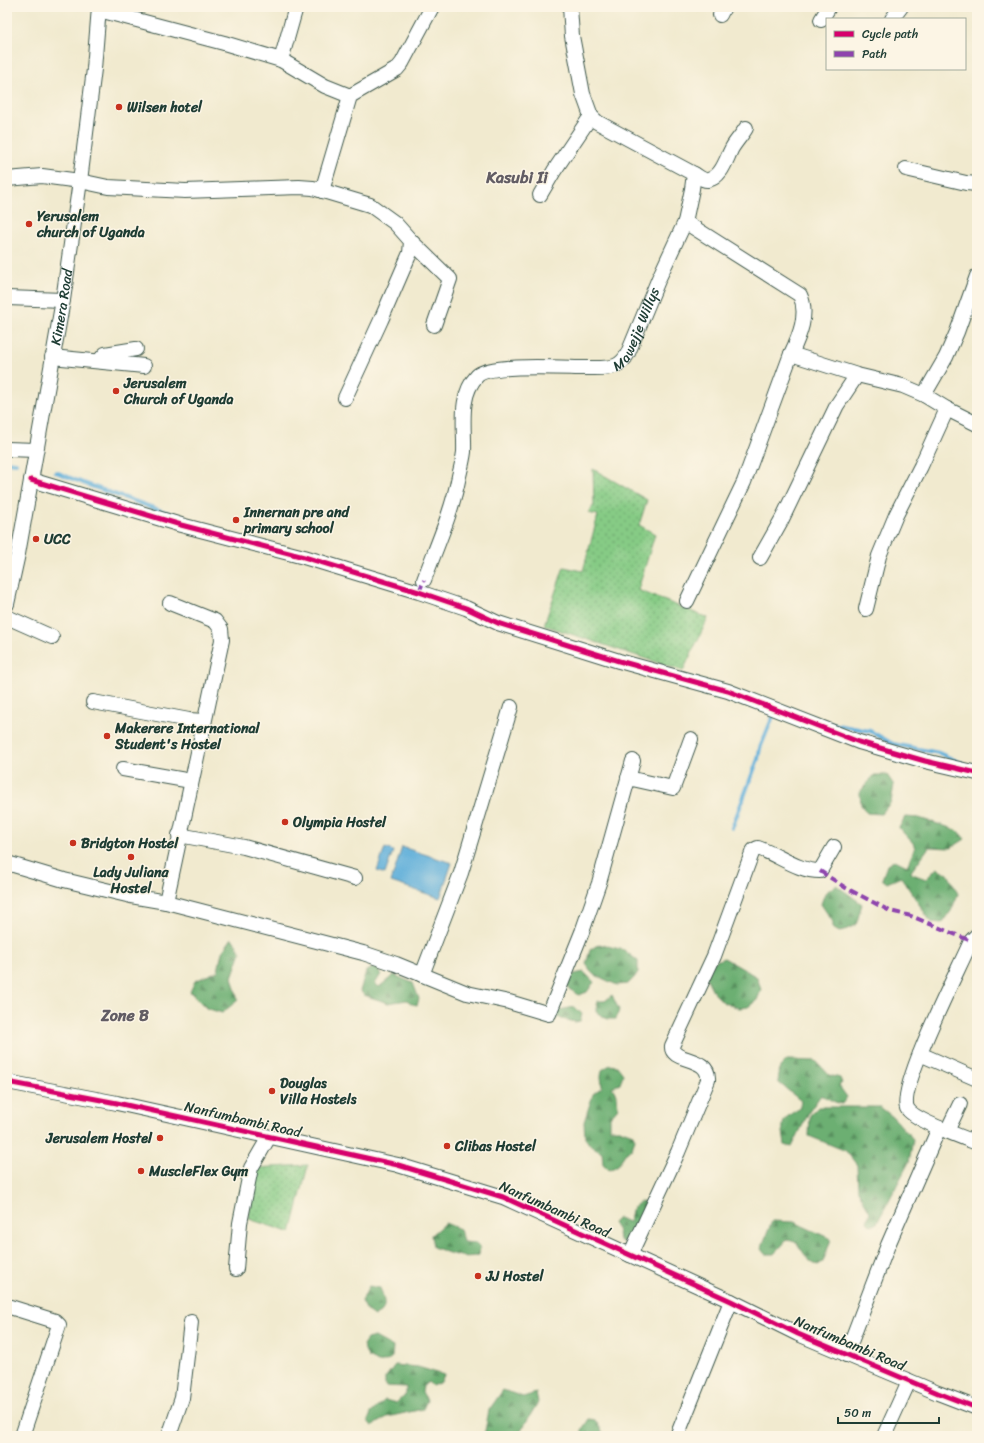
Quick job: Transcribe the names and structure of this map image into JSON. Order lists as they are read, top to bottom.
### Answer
{
  "streets": {
    "street": ["Kimera Road", "Mawejje Willys", "Nanfumbambi Road"]
  },
  "districts": ["Kasubi Ii", "Zone B"],
  "places": [
    "Wilsen hotel",
    "Yerusalem church of Uganda",
    "Jerusalem Church of Uganda",
    "Innernan pre and primary school",
    "UCC",
    "Makerere International Student's Hostel",
    "Olympia Hostel",
    "Bridgton Hostel",
    "Lady Juliana Hostel",
    "Douglas Villa Hostels",
    "Jerusalem Hostel",
    "Clibas Hostel",
    "MuscleFlex Gym",
    "JJ Hostel"
  ],
  "legend": ["Cycle path", "Path"],
  "scale_bar": "50 m"
}
